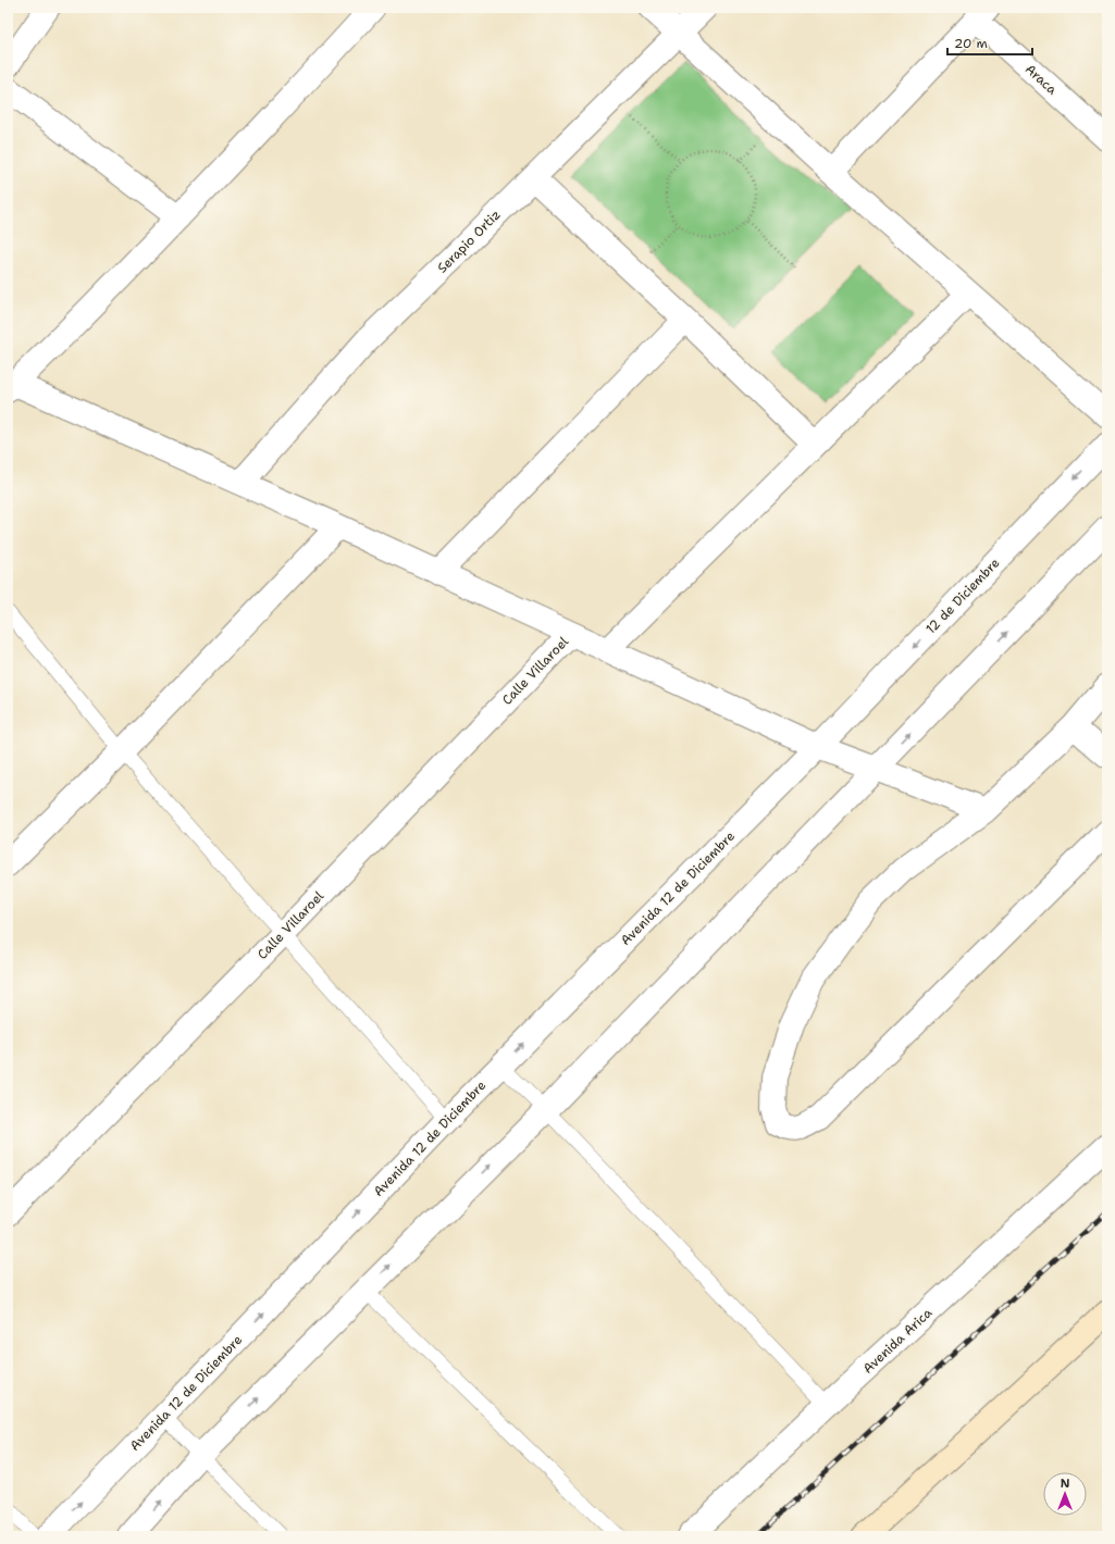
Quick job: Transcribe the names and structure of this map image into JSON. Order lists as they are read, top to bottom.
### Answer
{
  "streets": {
    "street": [
      "Araca",
      "Serapio Ortiz",
      "12 de Diciembre",
      "Calle Villaroel",
      "Avenida 12 de Diciembre",
      "Avenida Arica"
    ]
  },
  "crossings": [
    ["12 de Diciembre", "Avenida 12 de Diciembre"]
  ],
  "scale_bar": "20 m",
  "north": "top"
}
